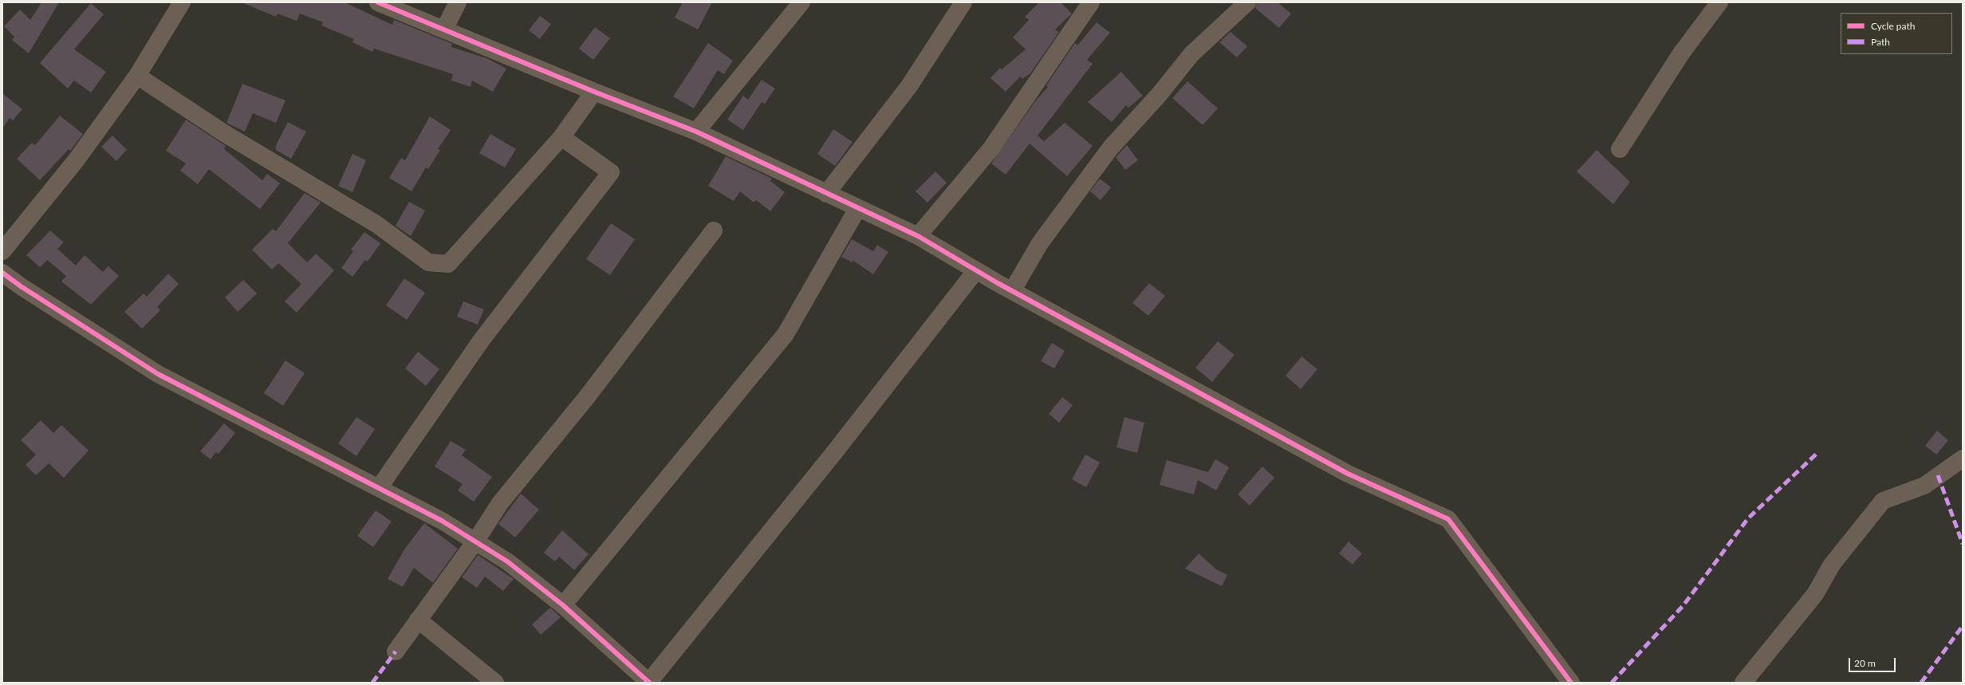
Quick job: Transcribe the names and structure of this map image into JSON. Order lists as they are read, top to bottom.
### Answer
{
  "legend": ["Cycle path", "Path"],
  "scale_bar": "20 m"
}
